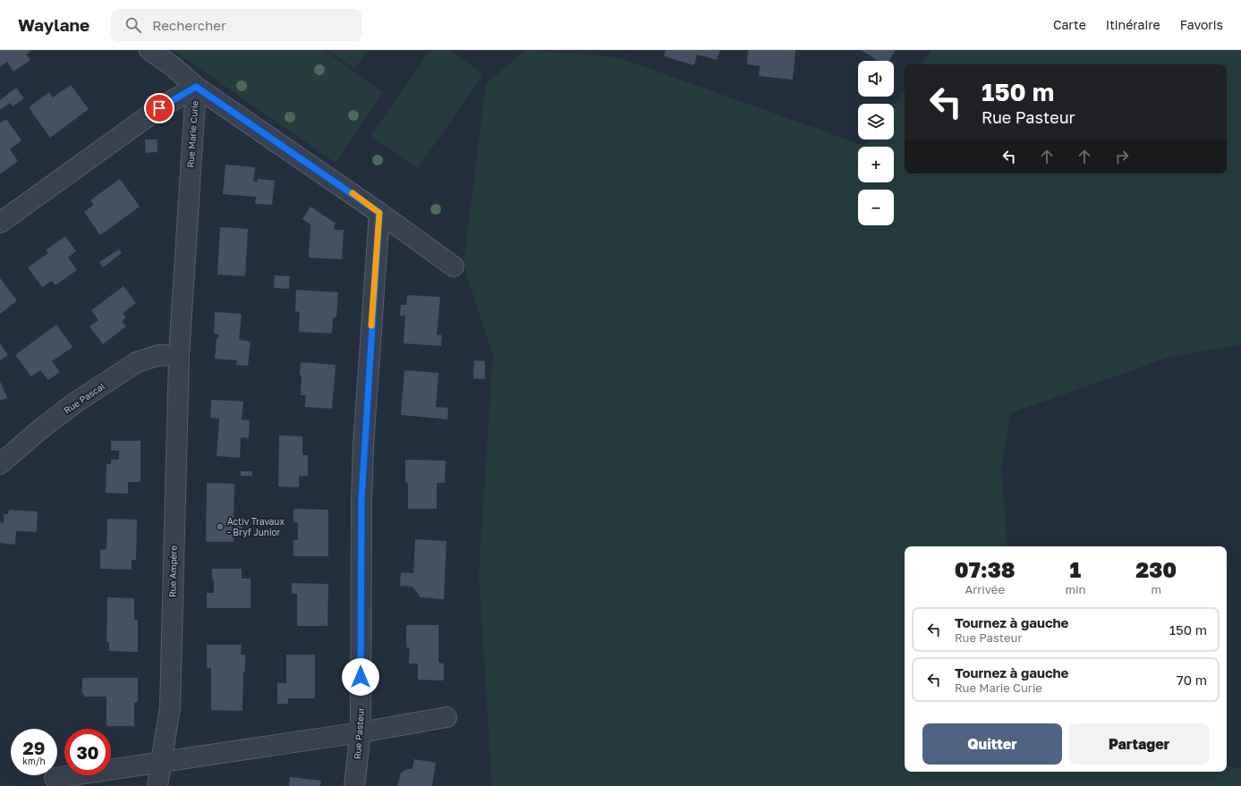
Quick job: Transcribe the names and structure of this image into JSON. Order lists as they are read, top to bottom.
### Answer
{
  "streets": {
    "street": [
      "Rue Marie Curie",
      "Rue Pascal",
      "Rue Ampère",
      "Rue Pasteur"
    ]
  },
  "crossings": [
    ["Rue Marie Curie", "Rue Pascal"],
    ["Rue Marie Curie", "Rue Ampère"],
    ["Rue Pascal", "Rue Ampère"]
  ],
  "places": ["Activ Travaux - Bryf Junior"],
  "page": {
    "header": "Waylane",
    "search": "Rechercher",
    "nav": ["Carte", "Itinéraire", "Favoris"],
    "map_buttons": ["+", "−"],
    "turn": ["150 m", "Rue Pasteur"],
    "eta": [
      "07:38",
      "Arrivée",
      "1",
      "min",
      "230",
      "m"
    ],
    "list": [
      {
        "name": "Tournez à gauche",
        "note": "Rue Pasteur",
        "value": "150 m"
      },
      {
        "name": "Tournez à gauche",
        "note": "Rue Marie Curie",
        "value": "70 m"
      }
    ],
    "buttons": ["Quitter", "Partager"],
    "speed": "29 km/h",
    "limit": "30"
  }
}
